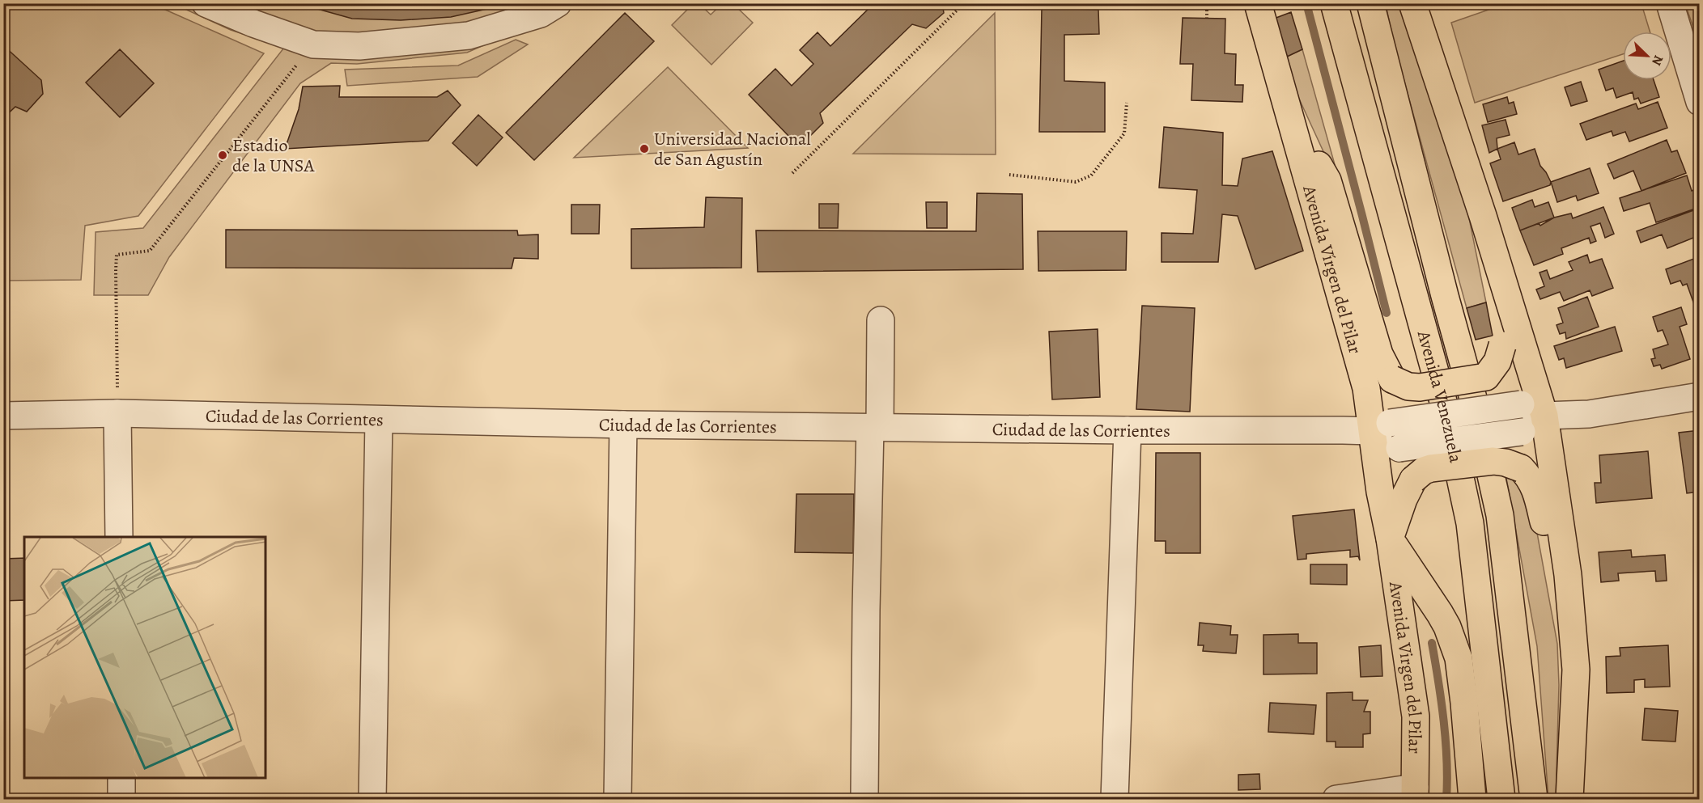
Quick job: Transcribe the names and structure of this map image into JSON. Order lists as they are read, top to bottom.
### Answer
{
  "streets": {
    "main road": ["Avenida Vírgen del Pilar", "Avenida Venezuela", "Avenida Virgen del Pilar"],
    "street": ["Ciudad de las Corrientes"]
  },
  "crossings": [
    ["Avenida Vírgen del Pilar", "Ciudad de las Corrientes"],
    ["Avenida Vírgen del Pilar", "Avenida Virgen del Pilar"]
  ],
  "places": ["Universidad Nacional de San Agustín", "Estadio de la UNSA"],
  "north": "bottom right"
}
